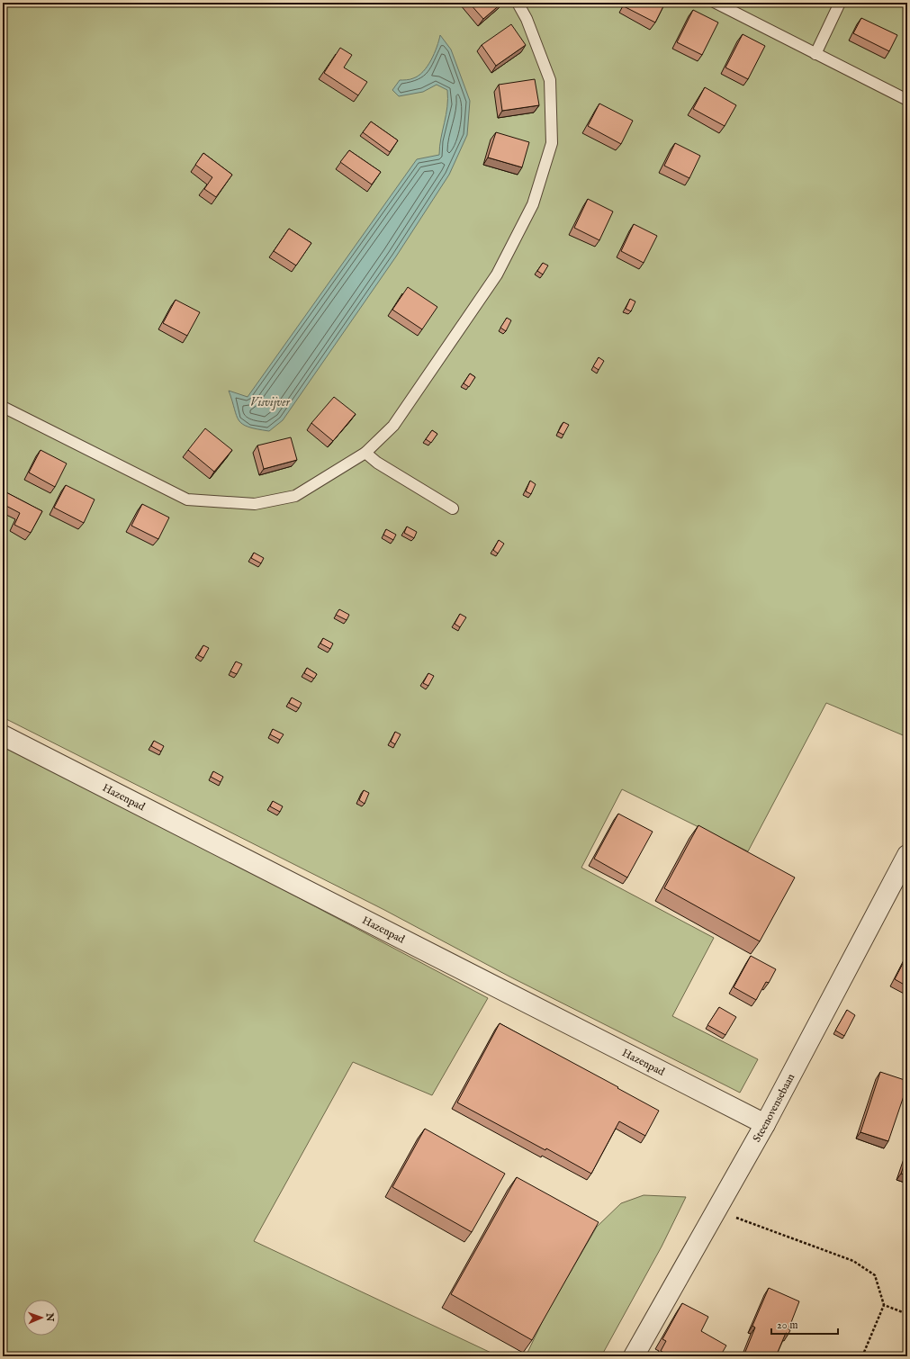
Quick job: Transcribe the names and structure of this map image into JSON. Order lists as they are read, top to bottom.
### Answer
{
  "streets": {
    "street": ["Hazenpad", "Steenovensebaan"]
  },
  "crossings": [
    ["Hazenpad", "Steenovensebaan"]
  ],
  "water": ["Visvijver"],
  "scale_bar": "20 m",
  "north": "right"
}
